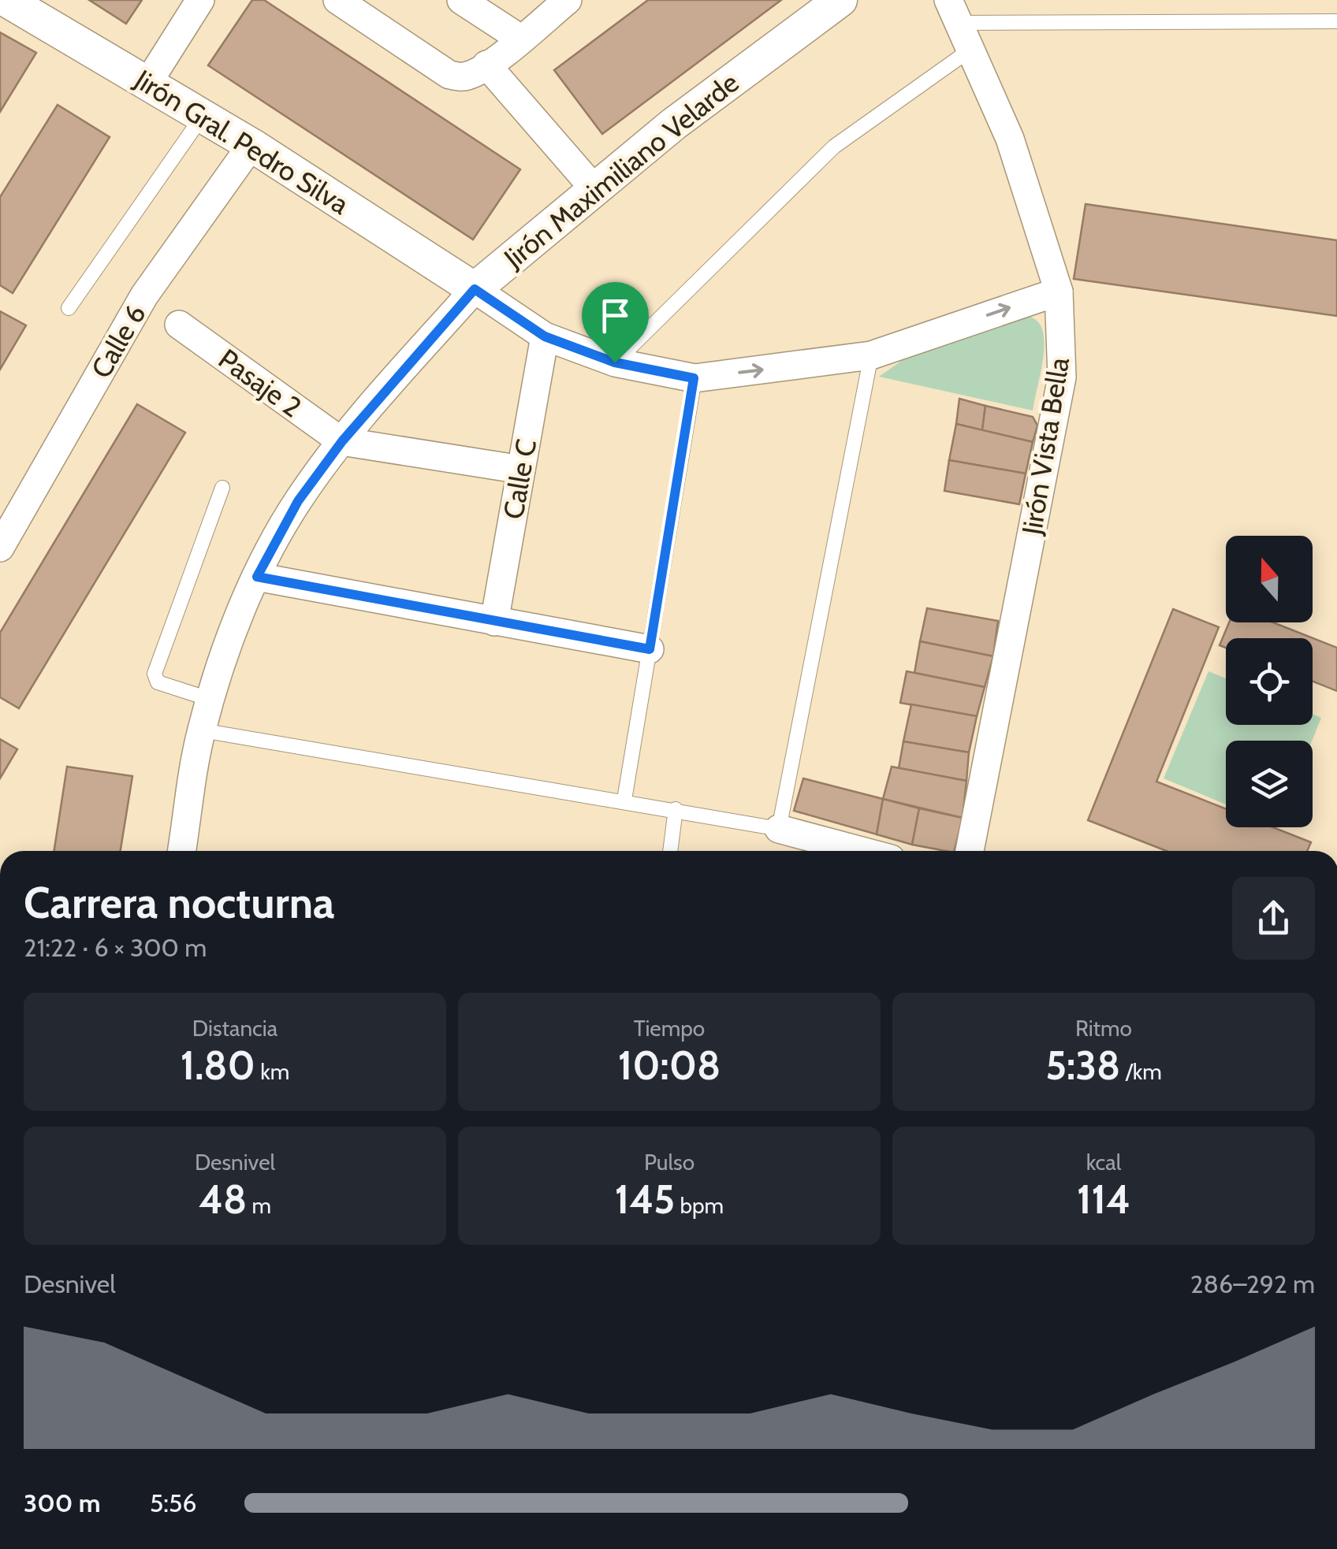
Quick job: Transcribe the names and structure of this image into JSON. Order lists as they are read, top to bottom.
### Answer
{
  "streets": {
    "street": [
      "Jirón Gral. Pedro Silva",
      "Jirón Maximiliano Velarde",
      "Calle 6",
      "Pasaje 2",
      "Jirón Vista Bella",
      "Calle C"
    ]
  },
  "crossings": [
    ["Jirón Gral. Pedro Silva", "Jirón Maximiliano Velarde"],
    ["Jirón Gral. Pedro Silva", "Calle 6"],
    ["Jirón Maximiliano Velarde", "Pasaje 2"]
  ],
  "north": "top",
  "page": {
    "heading": ["Carrera nocturna", "21:22 · 6 × 300 m"],
    "stats": [
      ["Distancia", "1.80 km"],
      ["Tiempo", "10:08"],
      ["Ritmo", "5:38 /km"],
      ["Desnivel", "48 m"],
      ["Pulso", "145 bpm"],
      ["kcal", "114"]
    ],
    "chart": ["Desnivel", "286–292 m"],
    "list": [
      {
        "name": "300 m",
        "note": "5:56"
      }
    ]
  }
}
